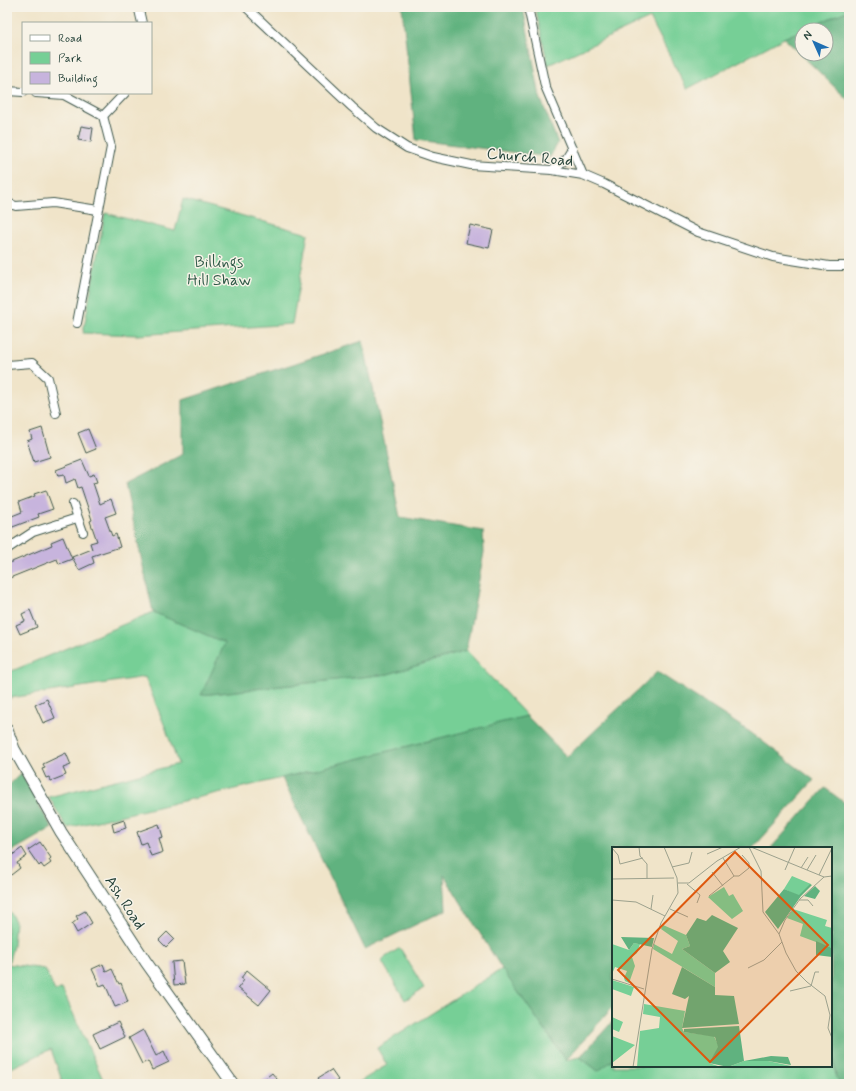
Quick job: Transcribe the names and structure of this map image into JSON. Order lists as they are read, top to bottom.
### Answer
{
  "streets": {
    "street": ["Church Road", "Ash Road"]
  },
  "parks": ["Billings Hill Shaw"],
  "legend": ["Road", "Park", "Building"],
  "north": "top left"
}
